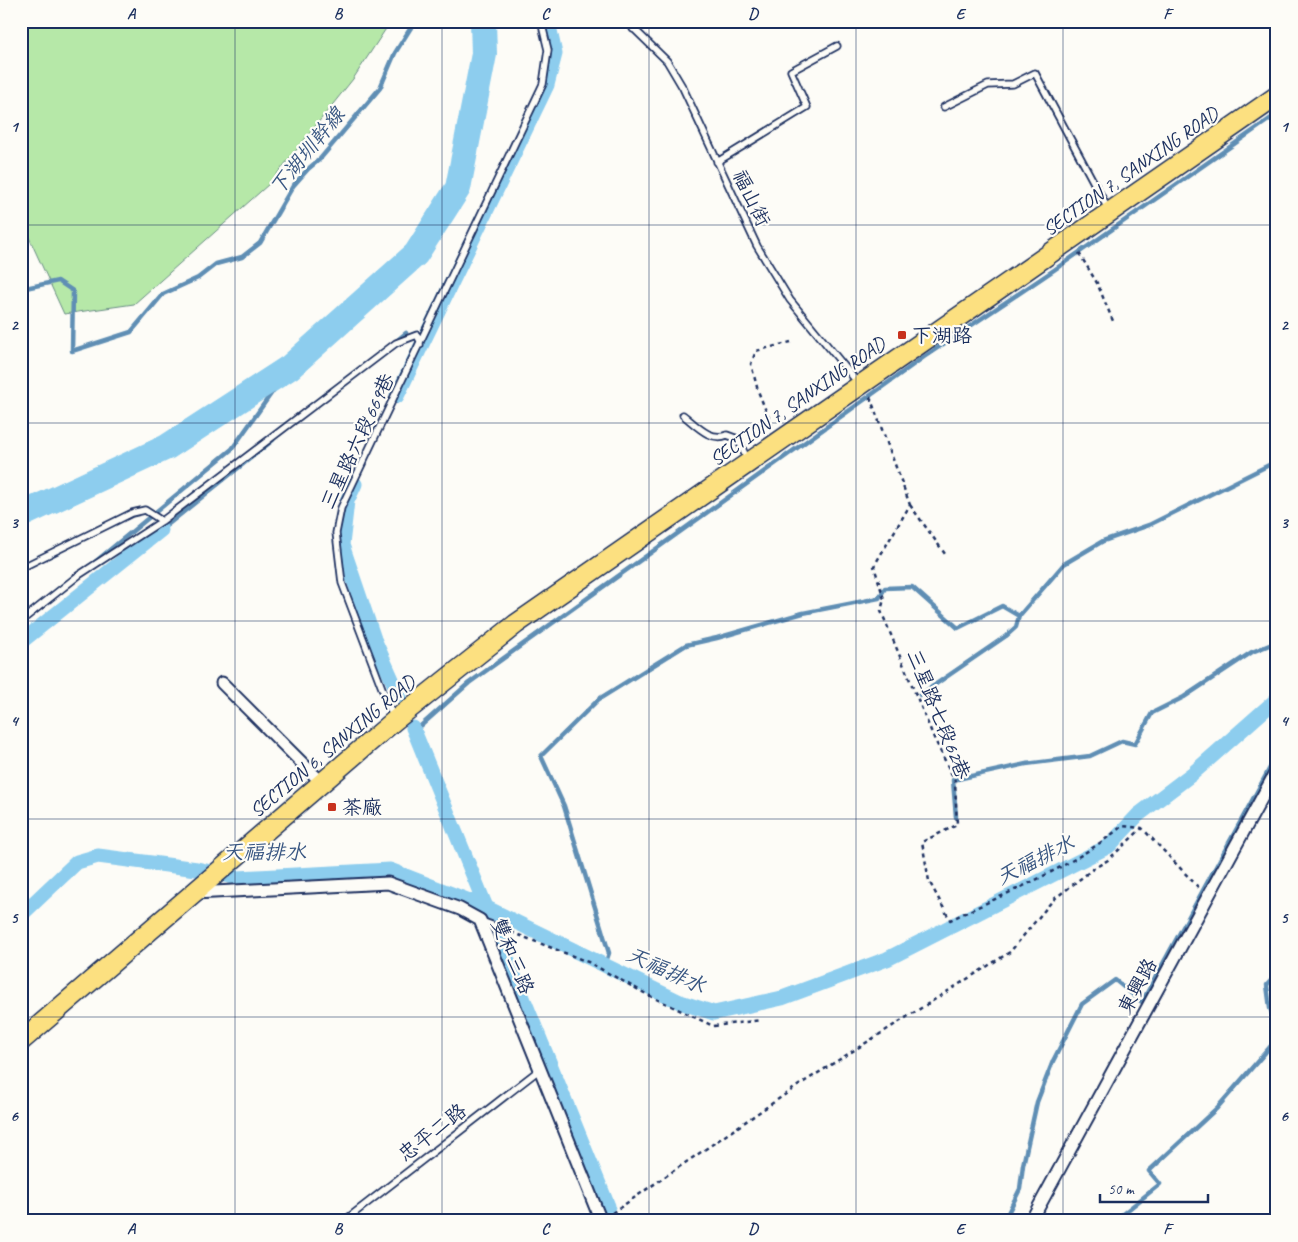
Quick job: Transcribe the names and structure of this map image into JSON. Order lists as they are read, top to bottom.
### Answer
{
  "streets": {
    "main road": ["SECTION 7, SANXING ROAD", "SECTION 6, SANXING ROAD"],
    "street": ["雙和三路", "東興路"],
    "lane": ["福山街", "三星路六段669巷", "忠平二路"],
    "path": ["三星路七段62巷"]
  },
  "crossings": [
    ["SECTION 7, SANXING ROAD", "福山街"],
    ["SECTION 7, SANXING ROAD", "SECTION 6, SANXING ROAD"],
    ["三星路六段669巷", "SECTION 6, SANXING ROAD"],
    ["SECTION 6, SANXING ROAD", "雙和三路"],
    ["雙和三路", "忠平二路"]
  ],
  "water": ["下湖圳幹線", "天福排水"],
  "places": {
    "transit": ["下湖路", "茶廠"]
  },
  "scale_bar": "50 m",
  "grid": {
    "columns": [
      "A",
      "B",
      "C",
      "D",
      "E",
      "F"
    ],
    "rows": [
      "1",
      "2",
      "3",
      "4",
      "5",
      "6"
    ]
  }
}
